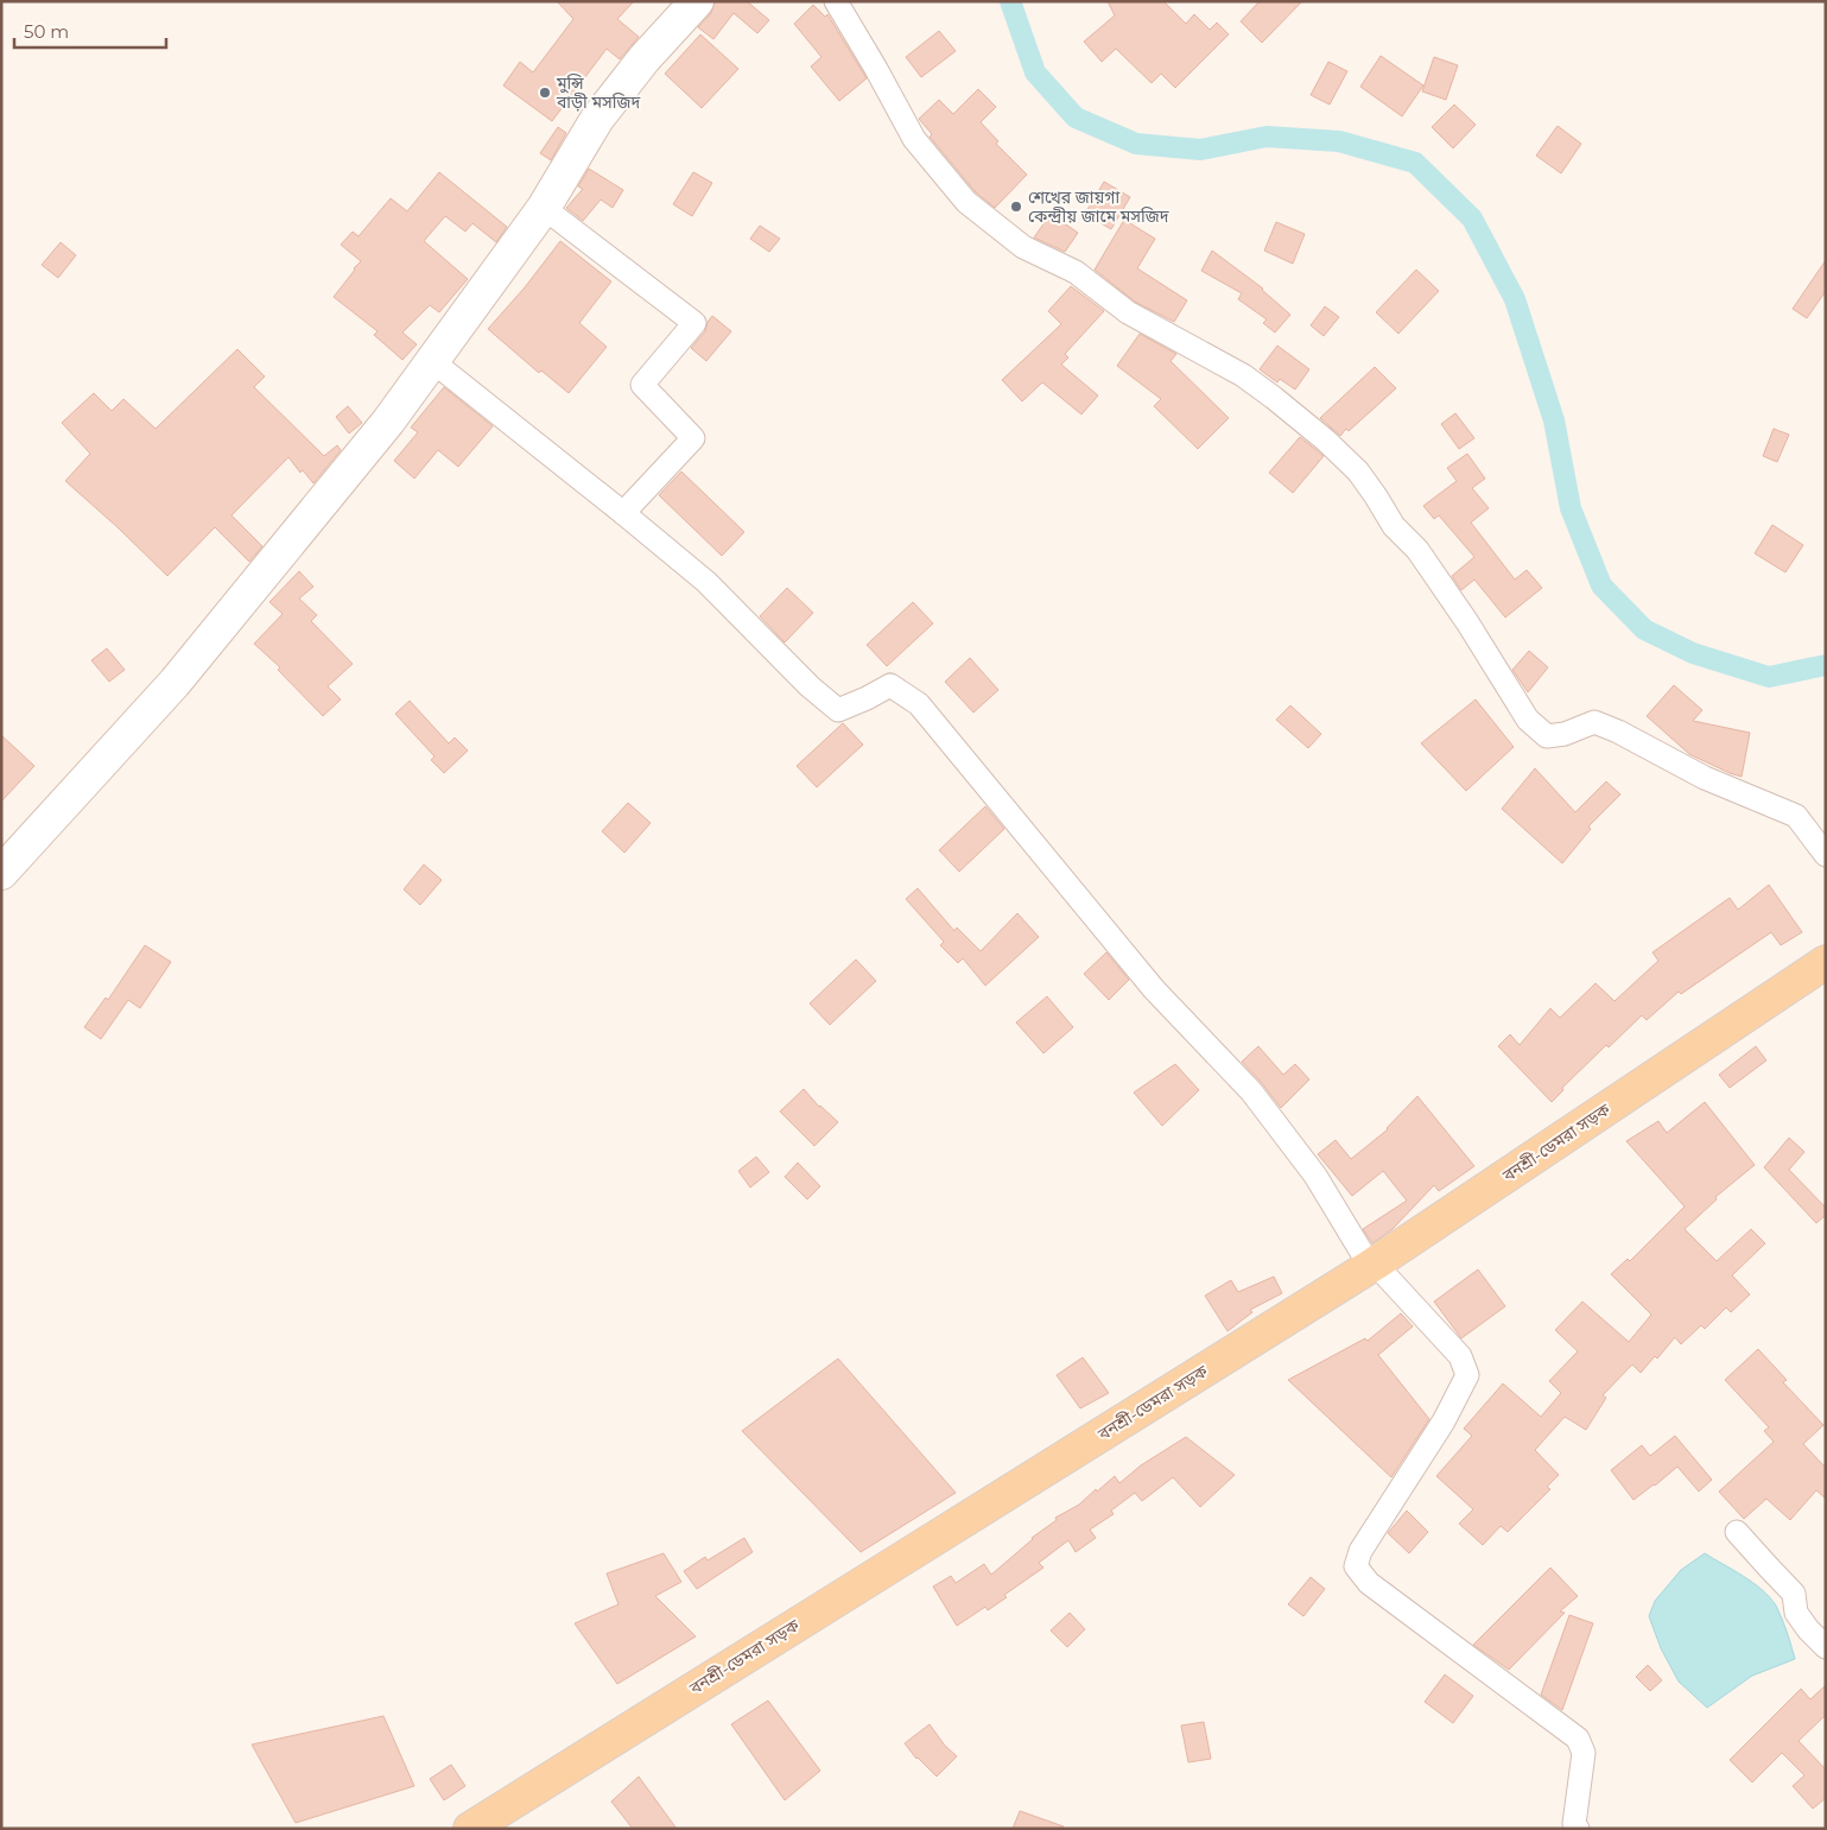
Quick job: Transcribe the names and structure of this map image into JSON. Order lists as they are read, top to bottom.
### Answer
{
  "streets": {
    "main road": ["বনশ্রী-ডেমরা সড়ক"]
  },
  "places": ["মুন্সি বাড়ী মসজিদ", "শেখের জায়গা কেন্দ্রীয় জামে মসজিদ"],
  "scale_bar": "50 m"
}
